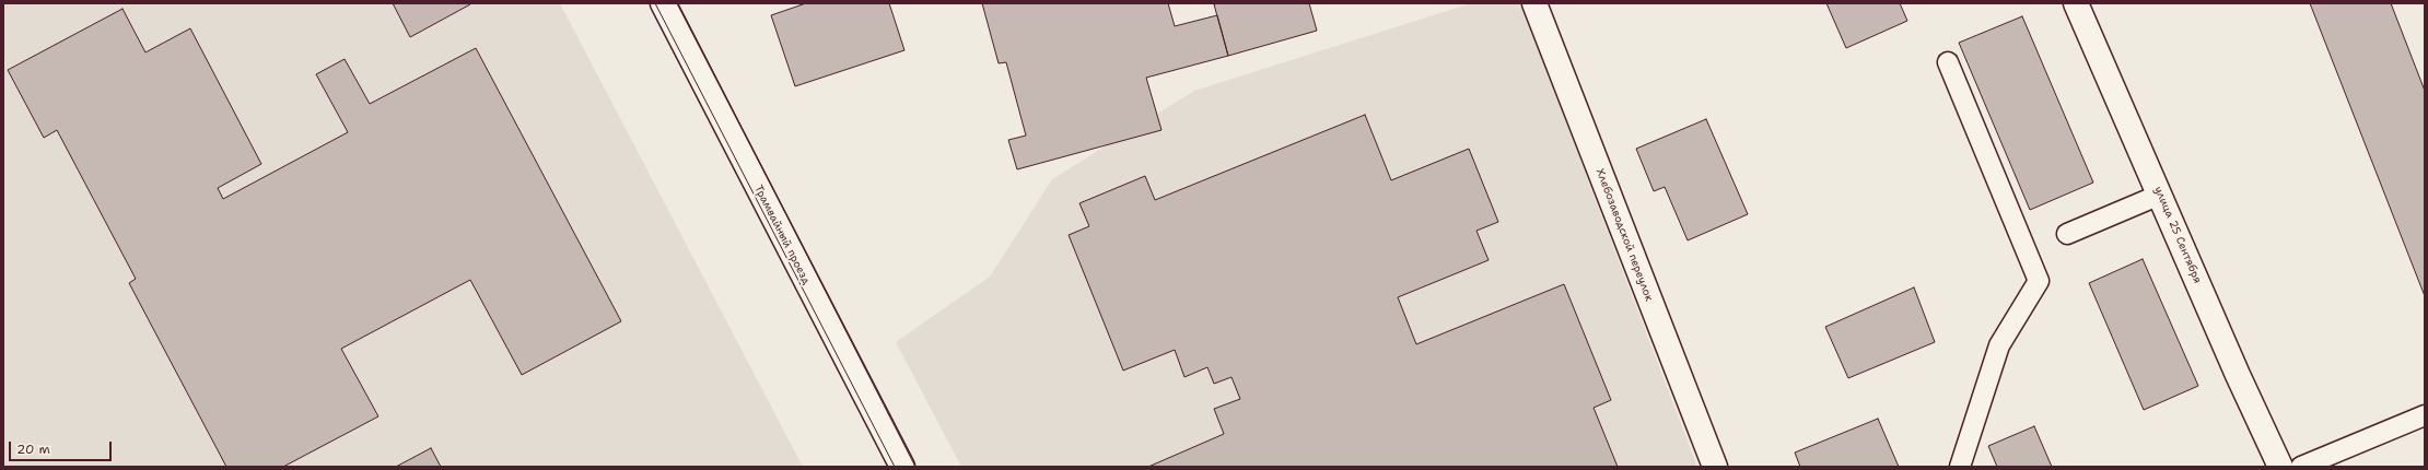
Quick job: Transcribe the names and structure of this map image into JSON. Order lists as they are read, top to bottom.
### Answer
{
  "streets": {
    "street": ["Трамвайный проезд", "Хлебозаводской переулок", "улица 25 Сентября"]
  },
  "scale_bar": "20 m"
}
